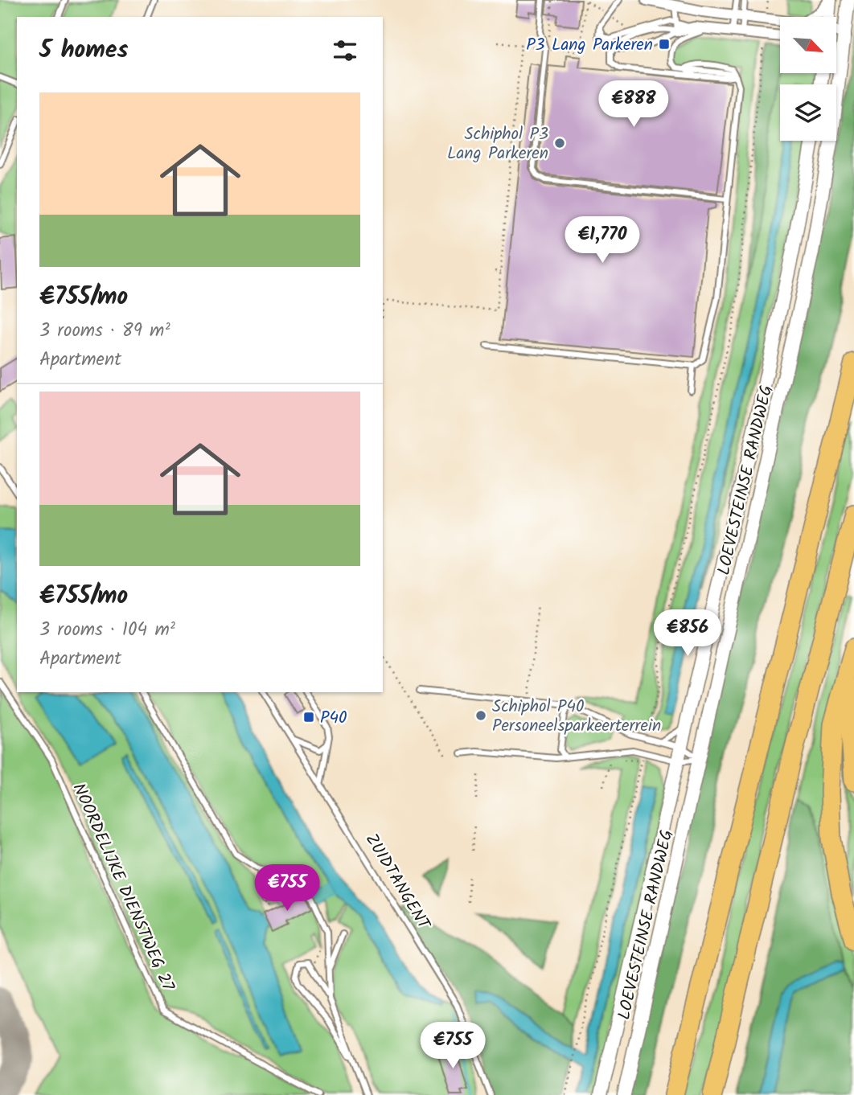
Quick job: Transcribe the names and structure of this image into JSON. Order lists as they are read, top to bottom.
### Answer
{
  "streets": {
    "street": ["LOEVESTEINSE RANDWEG"],
    "lane": ["ZUIDTANGENT", "NOORDELIJKE DIENSTWEG 27"]
  },
  "places": {
    "transit": ["P3 Lang Parkeren", "P40"],
    "other": ["Schiphol P3 Lang Parkeren", "Schiphol P40 Personeelsparkeerterrein"]
  },
  "north": "bottom right",
  "page": {
    "heading": "5 homes",
    "price": [
      "€888",
      "€1,770",
      "€856",
      "€755",
      "€755"
    ],
    "list": [
      {
        "name": "€755/mo",
        "note": "3 rooms · 89 m² · Apartment"
      },
      {
        "name": "€755/mo",
        "note": "3 rooms · 104 m² · Apartment"
      }
    ]
  }
}
